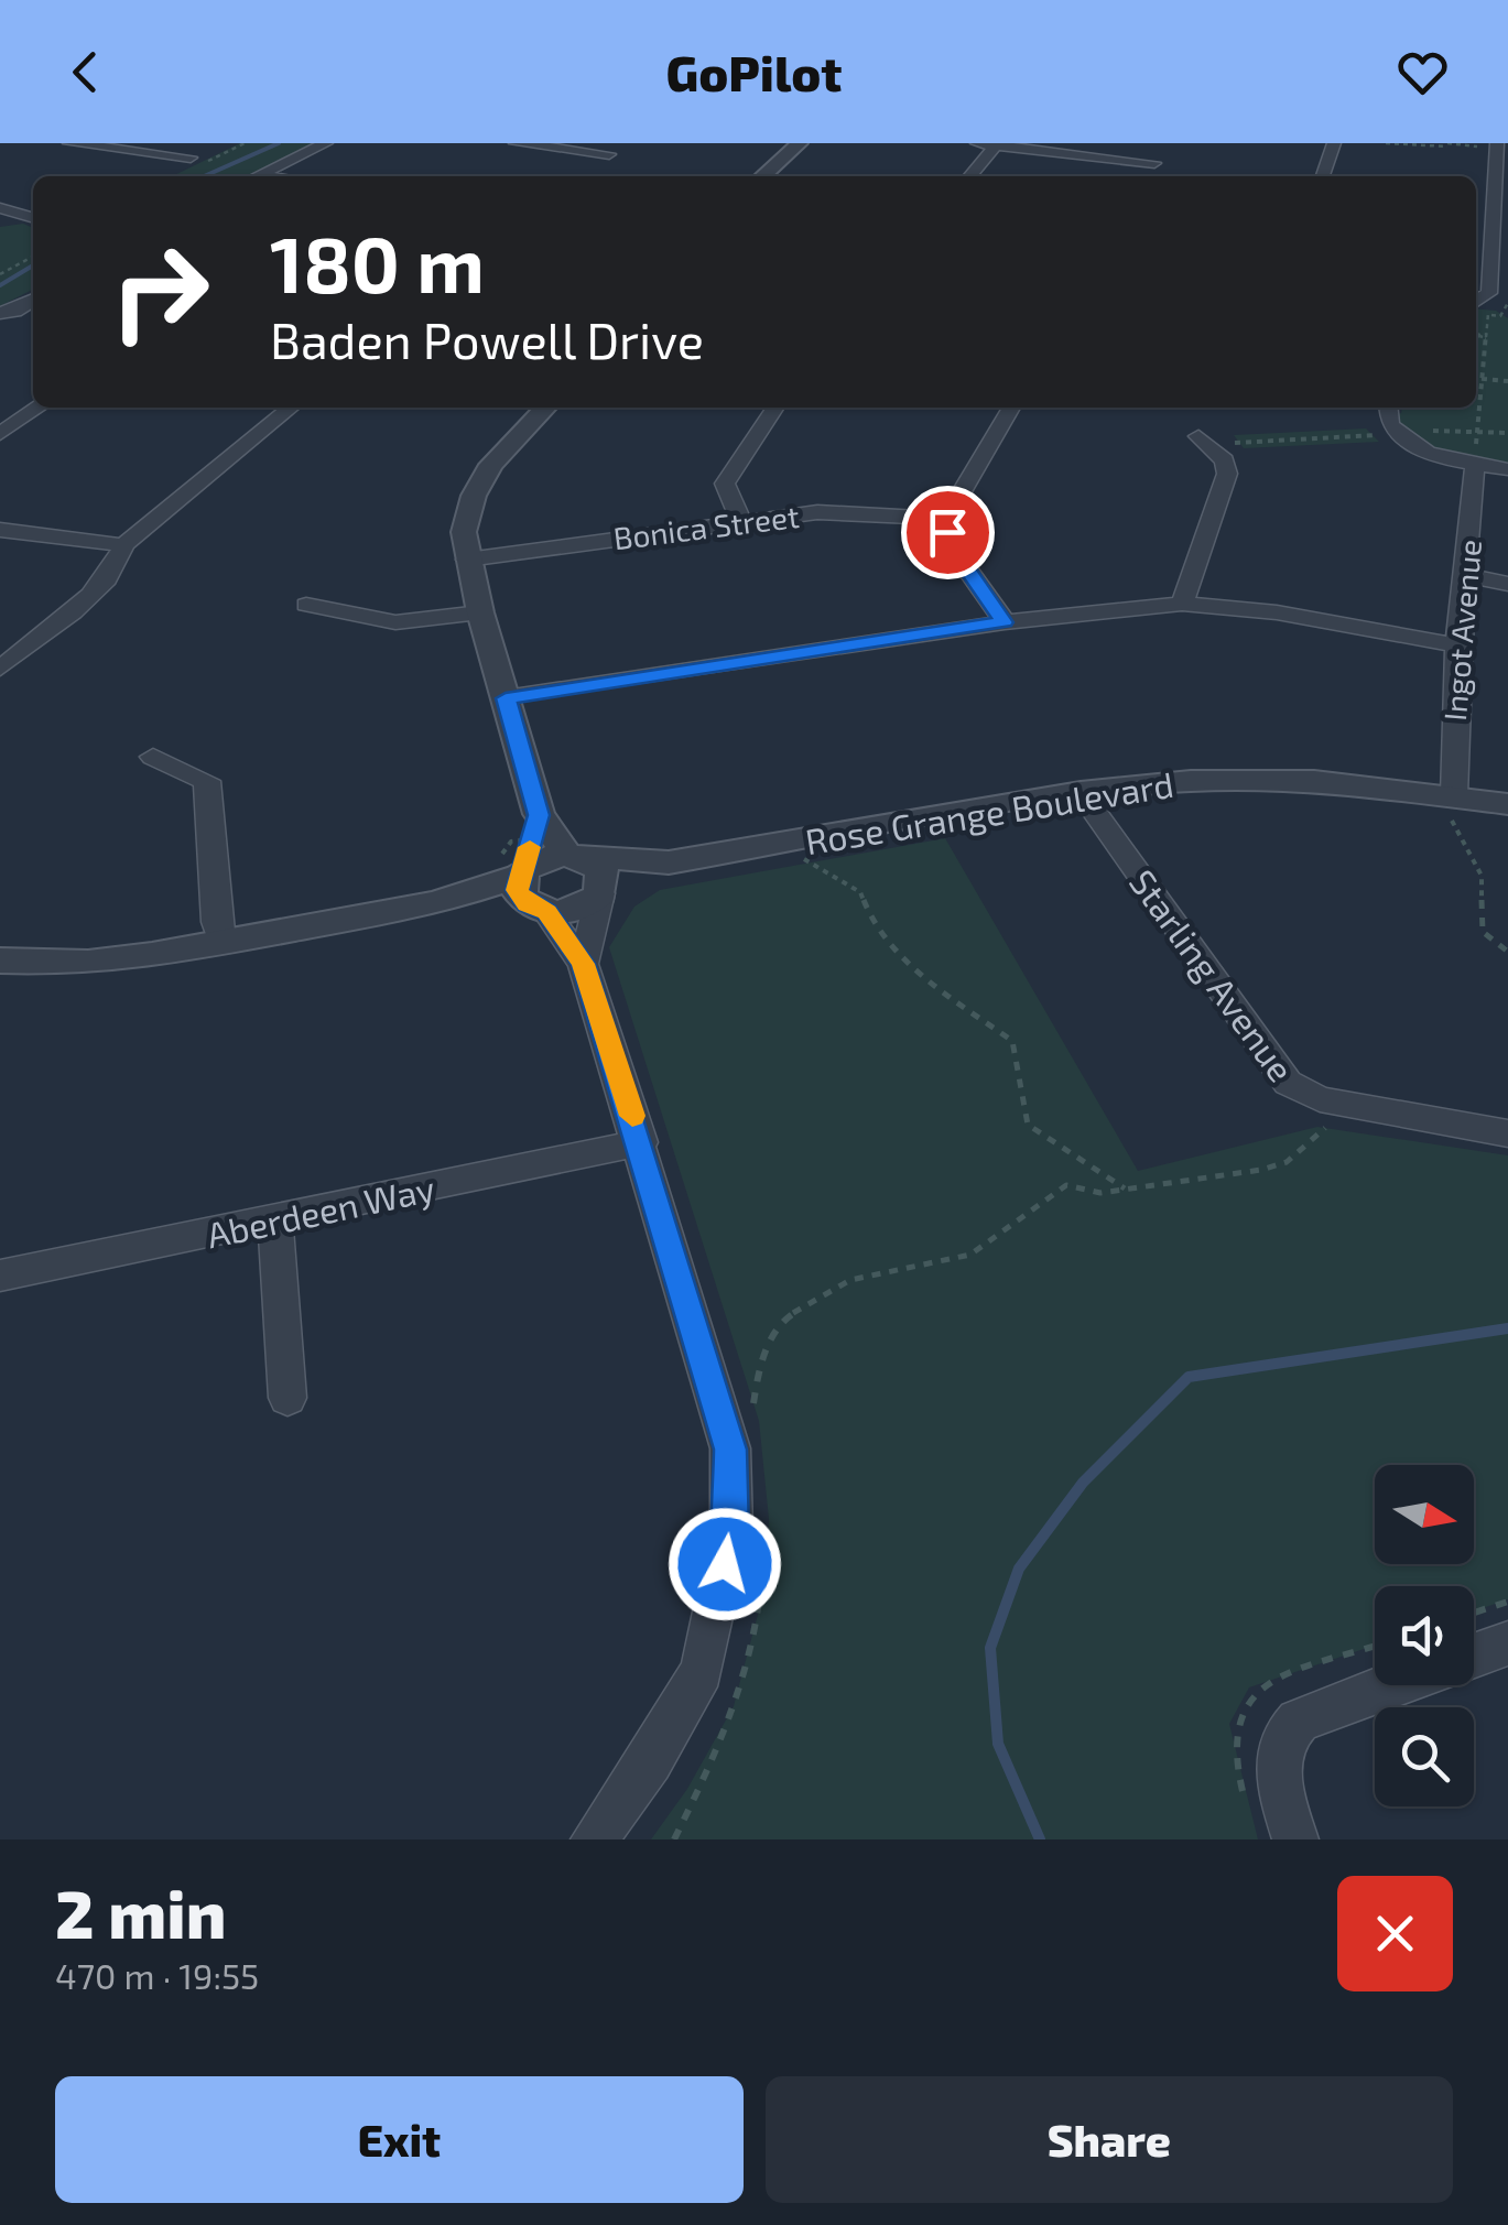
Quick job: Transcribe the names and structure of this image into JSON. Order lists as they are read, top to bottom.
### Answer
{
  "streets": {
    "street": [
      "Bonica Street",
      "Ingot Avenue",
      "Rose Grange Boulevard",
      "Starling Avenue",
      "Aberdeen Way"
    ]
  },
  "crossings": [
    ["Ingot Avenue", "Rose Grange Boulevard"],
    ["Rose Grange Boulevard", "Starling Avenue"]
  ],
  "north": "right",
  "page": {
    "header": "GoPilot",
    "turn": ["180 m", "Baden Powell Drive"],
    "heading": ["2 min", "470 m · 19:55"],
    "buttons": ["Exit", "Share"]
  }
}
